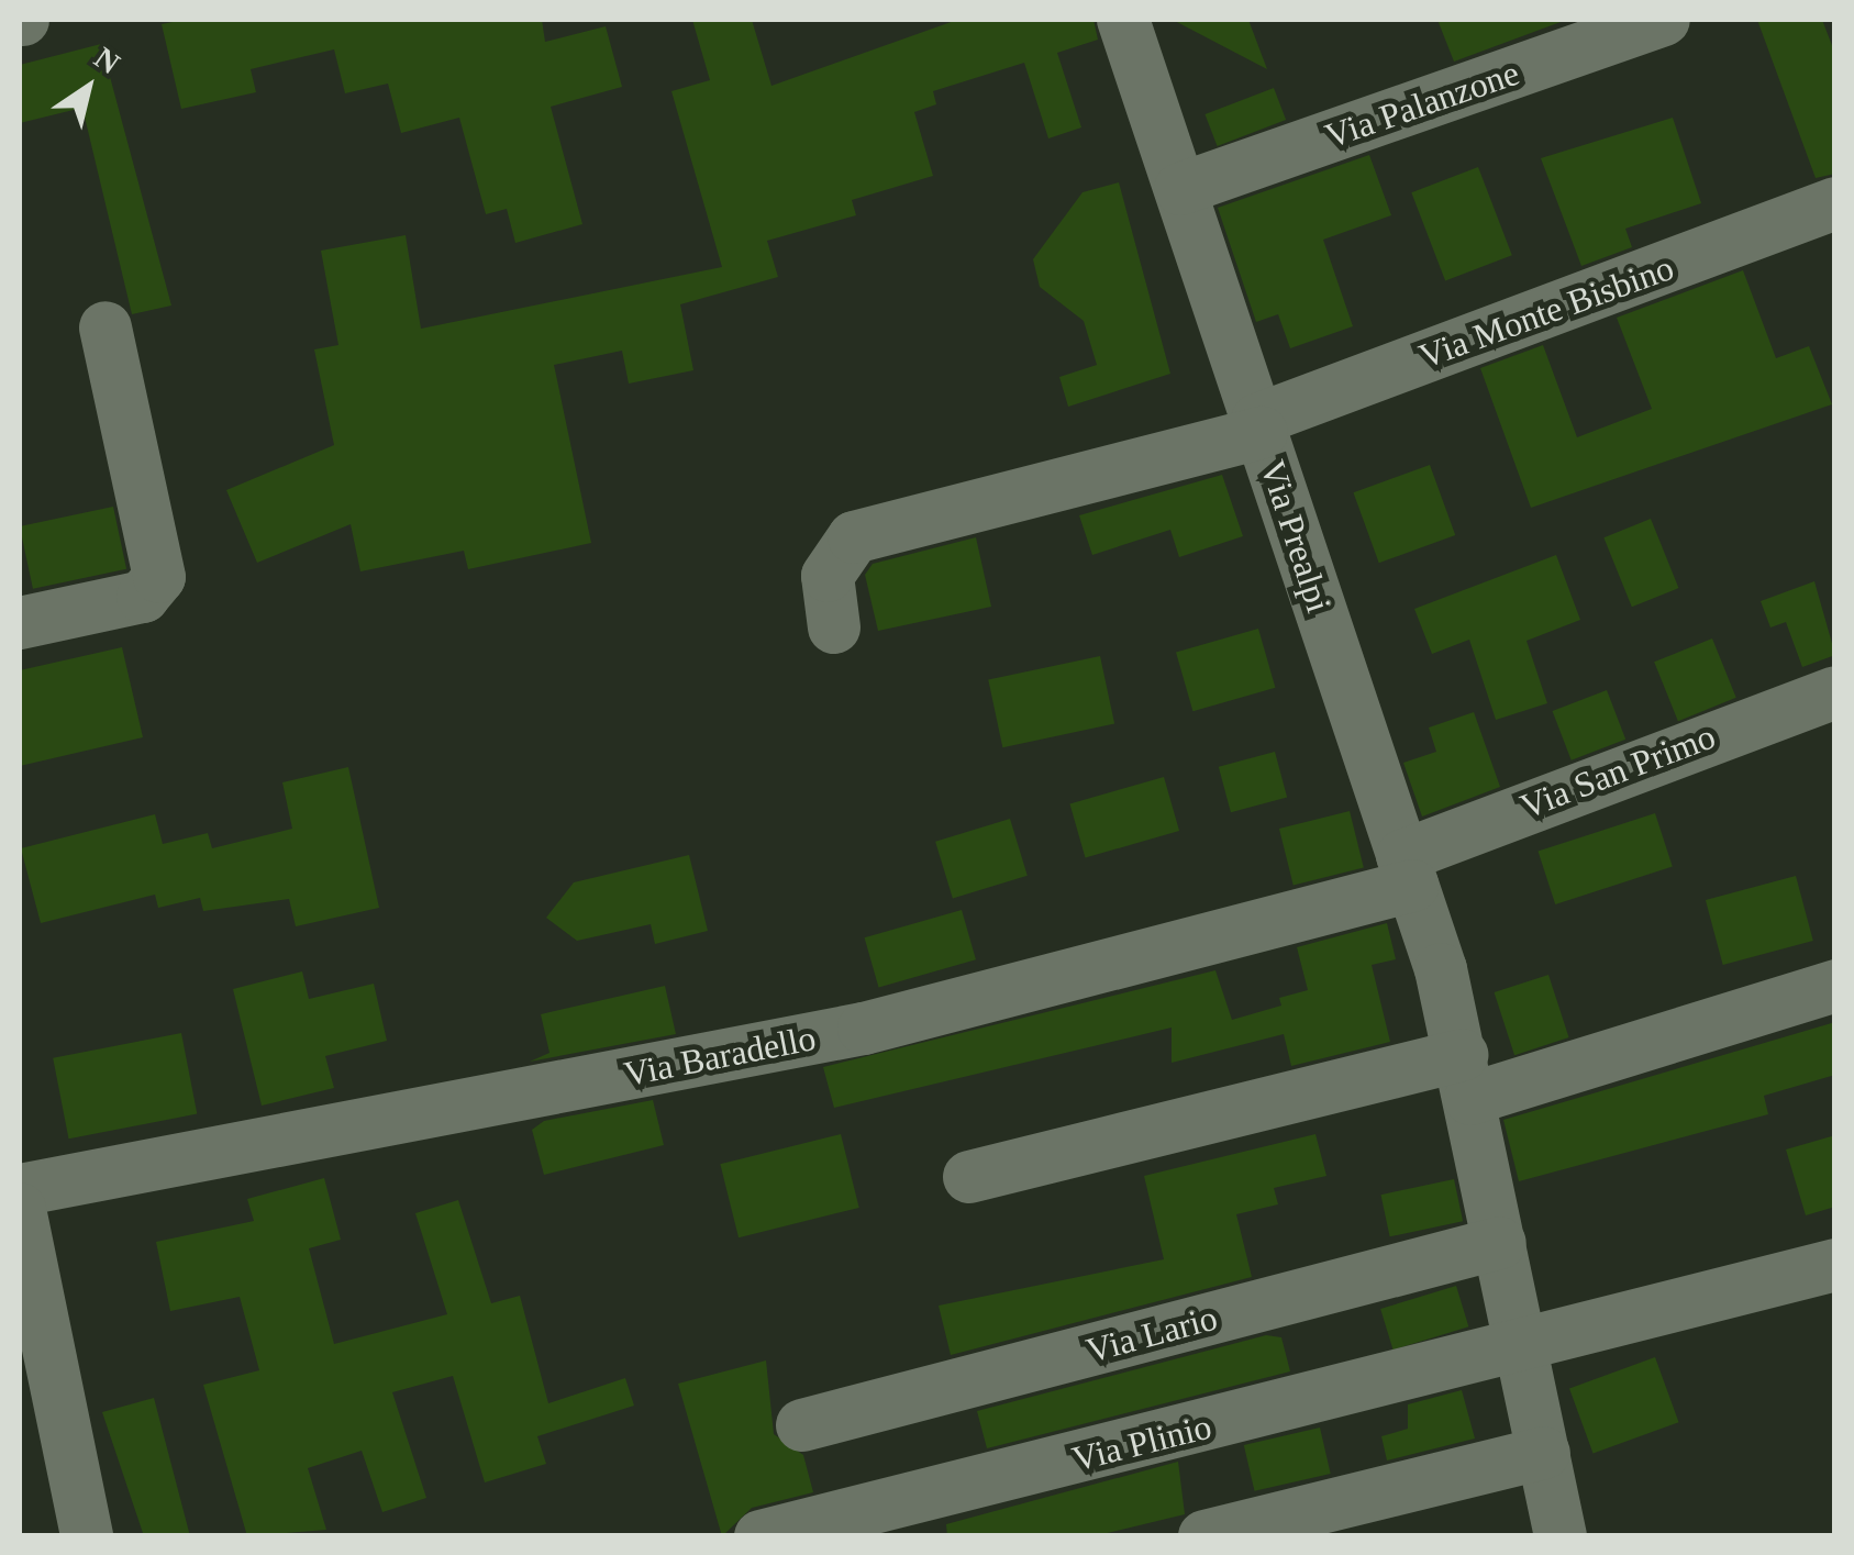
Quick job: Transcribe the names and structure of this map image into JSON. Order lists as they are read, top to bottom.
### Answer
{
  "streets": {
    "street": [
      "Via Palanzone",
      "Via Monte Bisbino",
      "Via Prealpi",
      "Via San Primo",
      "Via Baradello",
      "Via Lario",
      "Via Plinio"
    ]
  },
  "crossings": [
    ["Via Palanzone", "Via Prealpi"],
    ["Via Monte Bisbino", "Via Prealpi"],
    ["Via Prealpi", "Via San Primo"],
    ["Via Prealpi", "Via Baradello"],
    ["Via Prealpi", "Via Lario"],
    ["Via Prealpi", "Via Plinio"],
    ["Via San Primo", "Via Baradello"]
  ],
  "north": "top right"
}
